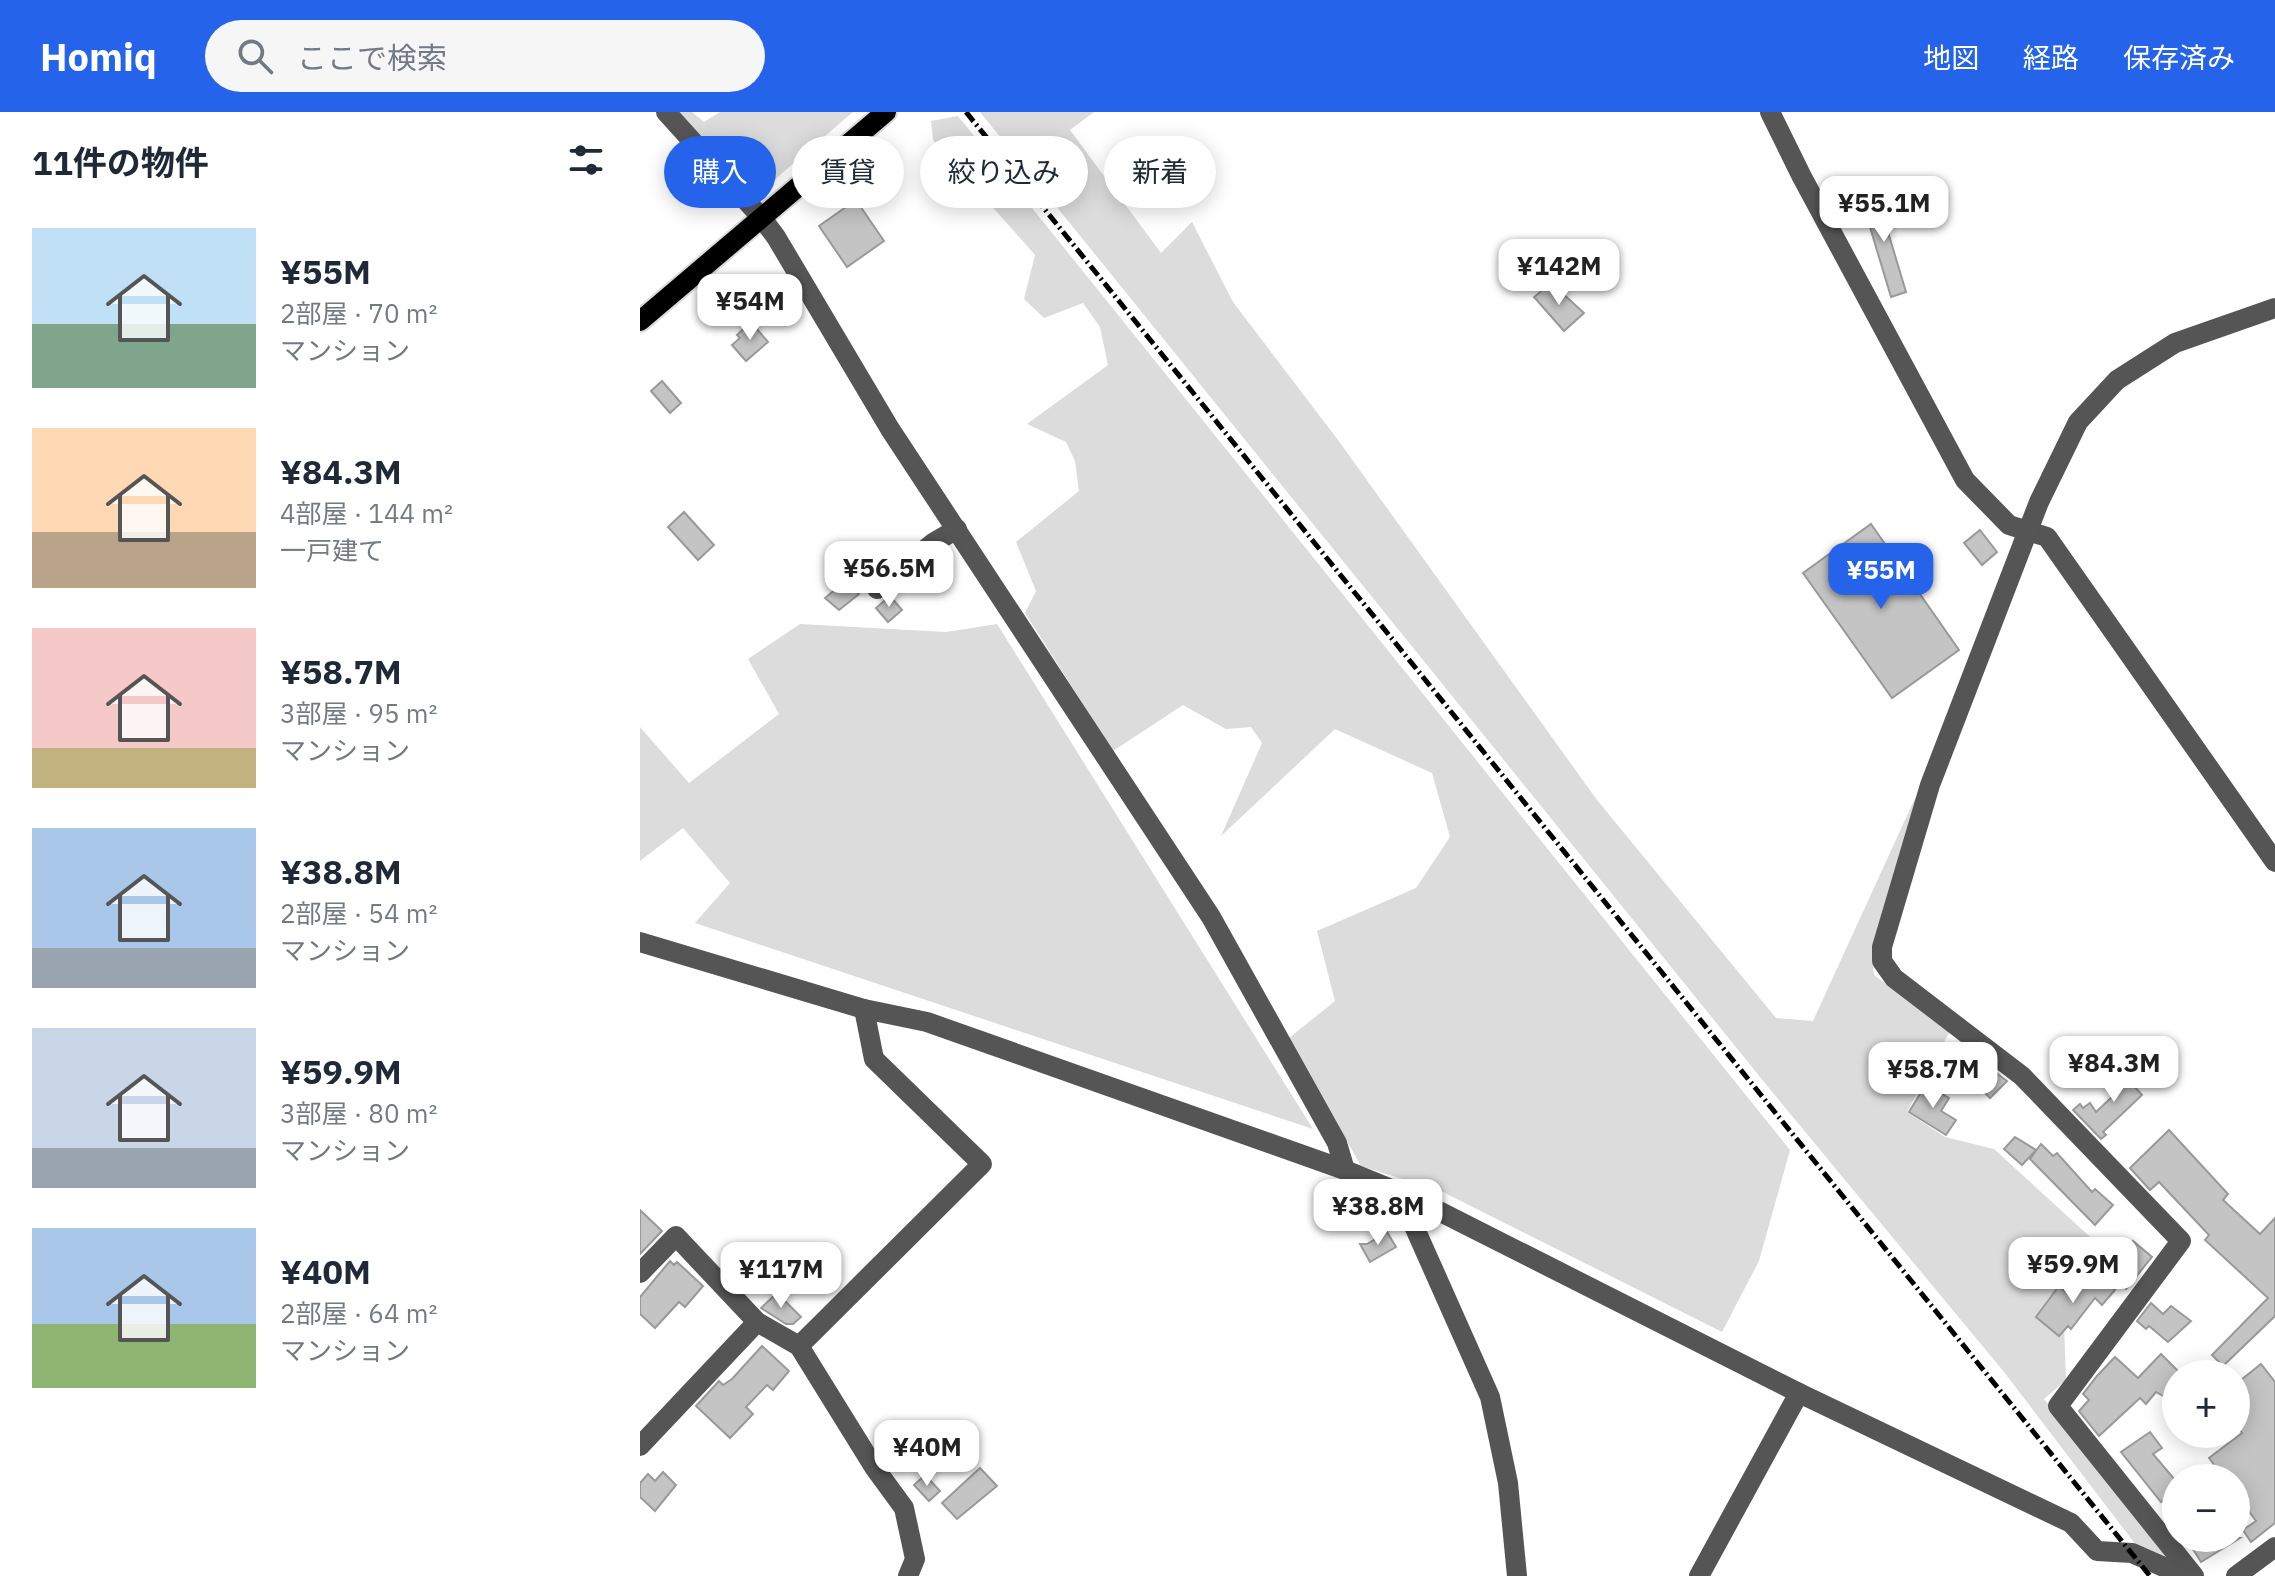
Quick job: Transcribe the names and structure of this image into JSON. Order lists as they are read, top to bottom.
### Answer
{
  "page": {
    "header": "Homiq",
    "search": "ここで検索",
    "nav": ["地図", "経路", "保存済み"],
    "heading": "11件の物件",
    "chip": [
      "購入",
      "賃貸",
      "絞り込み",
      "新着"
    ],
    "price": [
      "¥55.1M",
      "¥142M",
      "¥54M",
      "¥56.5M",
      "¥55M",
      "¥84.3M",
      "¥58.7M",
      "¥38.8M",
      "¥59.9M",
      "¥117M",
      "¥40M"
    ],
    "list": [
      {
        "name": "¥55M",
        "note": "2部屋 · 70 m² · マンション"
      },
      {
        "name": "¥84.3M",
        "note": "4部屋 · 144 m² · 一戸建て"
      },
      {
        "name": "¥58.7M",
        "note": "3部屋 · 95 m² · マンション"
      },
      {
        "name": "¥38.8M",
        "note": "2部屋 · 54 m² · マンション"
      },
      {
        "name": "¥59.9M",
        "note": "3部屋 · 80 m² · マンション"
      },
      {
        "name": "¥40M",
        "note": "2部屋 · 64 m² · マンション"
      }
    ],
    "map_buttons": ["+", "−"]
  }
}
